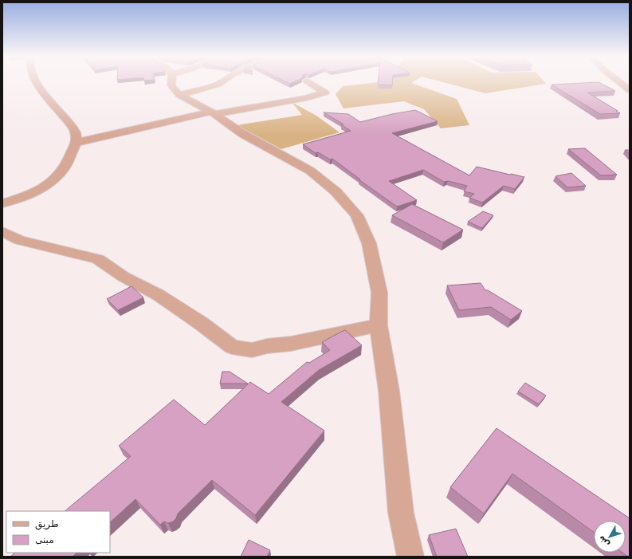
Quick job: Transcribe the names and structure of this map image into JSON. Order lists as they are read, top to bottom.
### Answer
{
  "legend": ["طريق", "مبنى"],
  "north": "bottom left"
}
